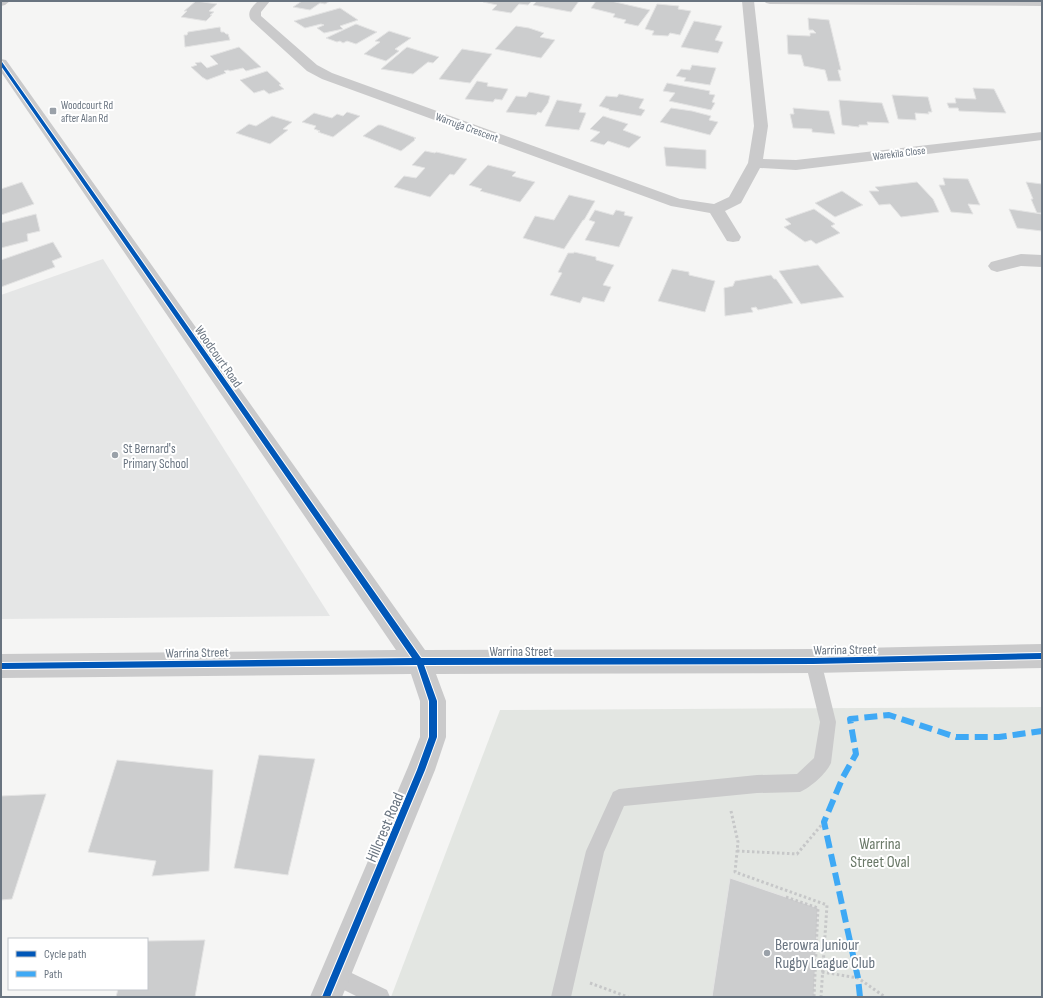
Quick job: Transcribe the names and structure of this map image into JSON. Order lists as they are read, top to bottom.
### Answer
{
  "streets": {
    "street": [
      "Warruga Crescent",
      "Warekila Close",
      "Woodcourt Road",
      "Warrina Street",
      "Hillcrest Road"
    ]
  },
  "crossings": [
    ["Woodcourt Road", "Warrina Street"],
    ["Woodcourt Road", "Hillcrest Road"],
    ["Warrina Street", "Hillcrest Road"]
  ],
  "parks": ["Warrina Street Oval"],
  "places": {
    "transit": ["Woodcourt Rd after Alan Rd"],
    "other": ["St Bernard's Primary School", "Berowra Juniour Rugby League Club"]
  },
  "legend": ["Cycle path", "Path"]
}
